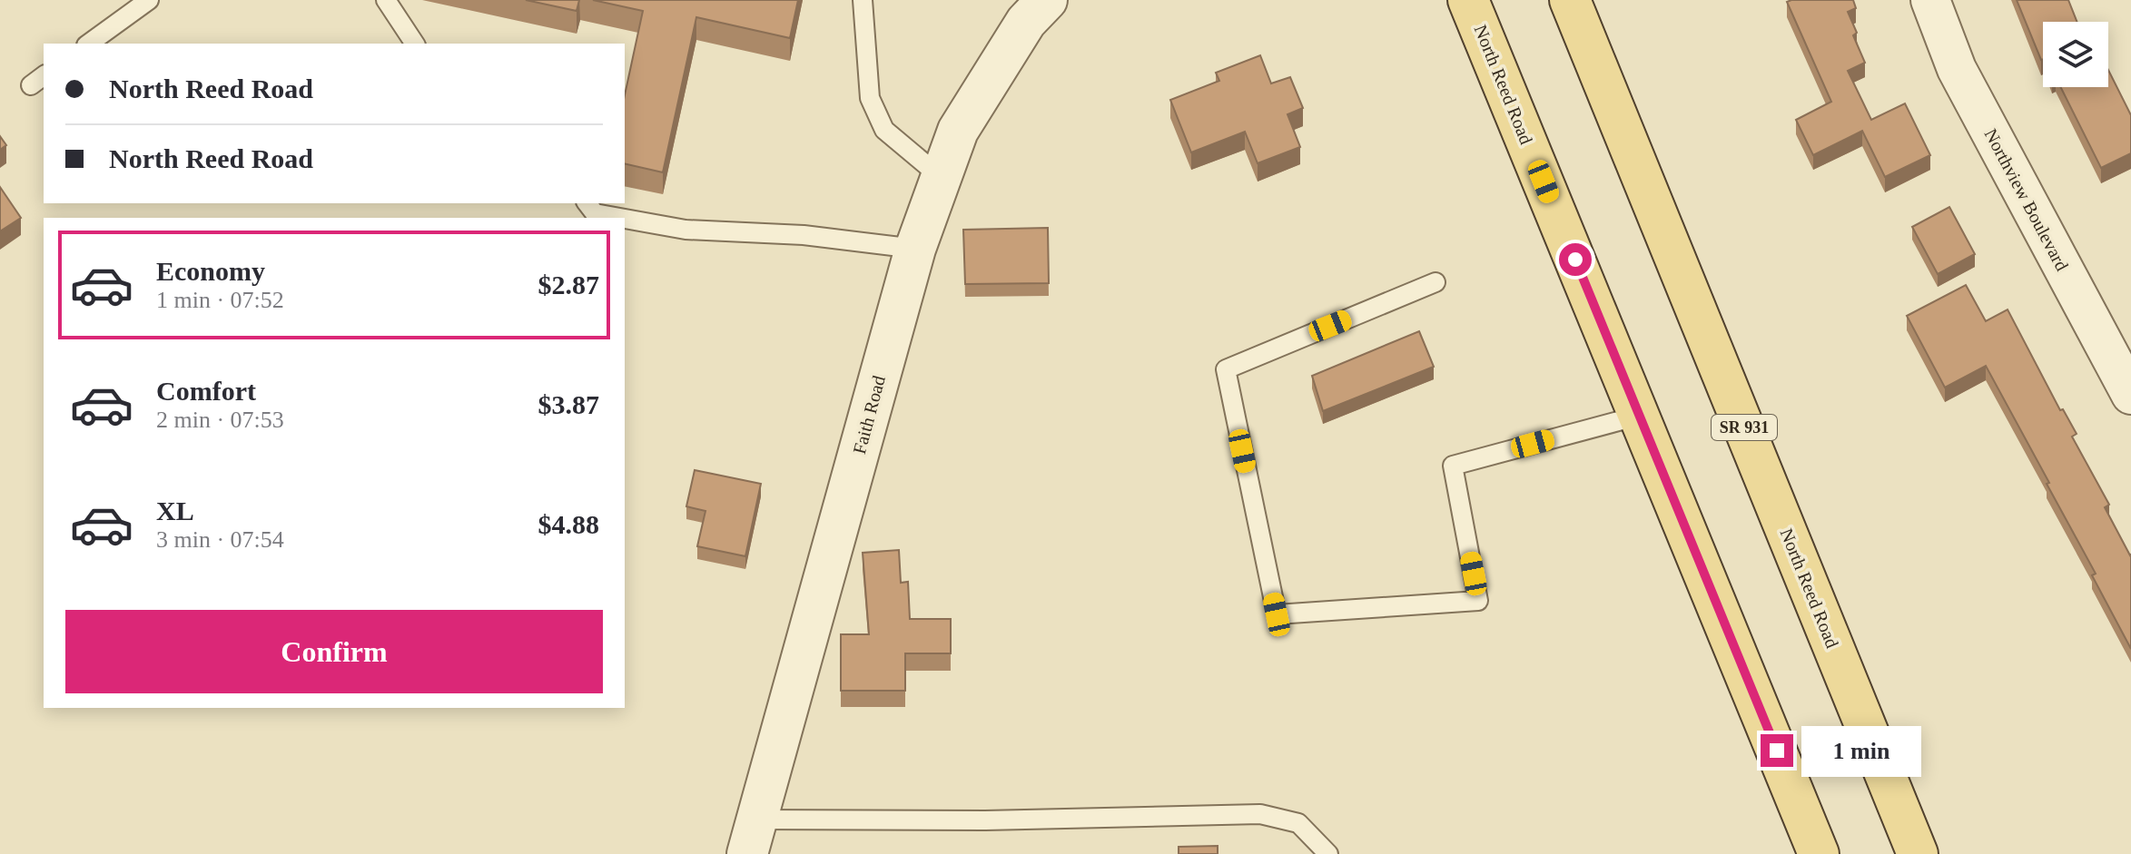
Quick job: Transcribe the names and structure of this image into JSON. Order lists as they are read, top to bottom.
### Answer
{
  "streets": {
    "main road": ["North Reed Road", "SR 931"],
    "street": ["Northview Boulevard", "Faith Road"]
  },
  "page": {
    "banner": ["North Reed Road", "North Reed Road"],
    "list": [
      {
        "name": "Economy",
        "note": "1 min · 07:52",
        "value": "$2.87"
      },
      {
        "name": "Comfort",
        "note": "2 min · 07:53",
        "value": "$3.87"
      },
      {
        "name": "XL",
        "note": "3 min · 07:54",
        "value": "$4.88"
      }
    ],
    "buttons": "Confirm",
    "bubble": "1 min"
  }
}
